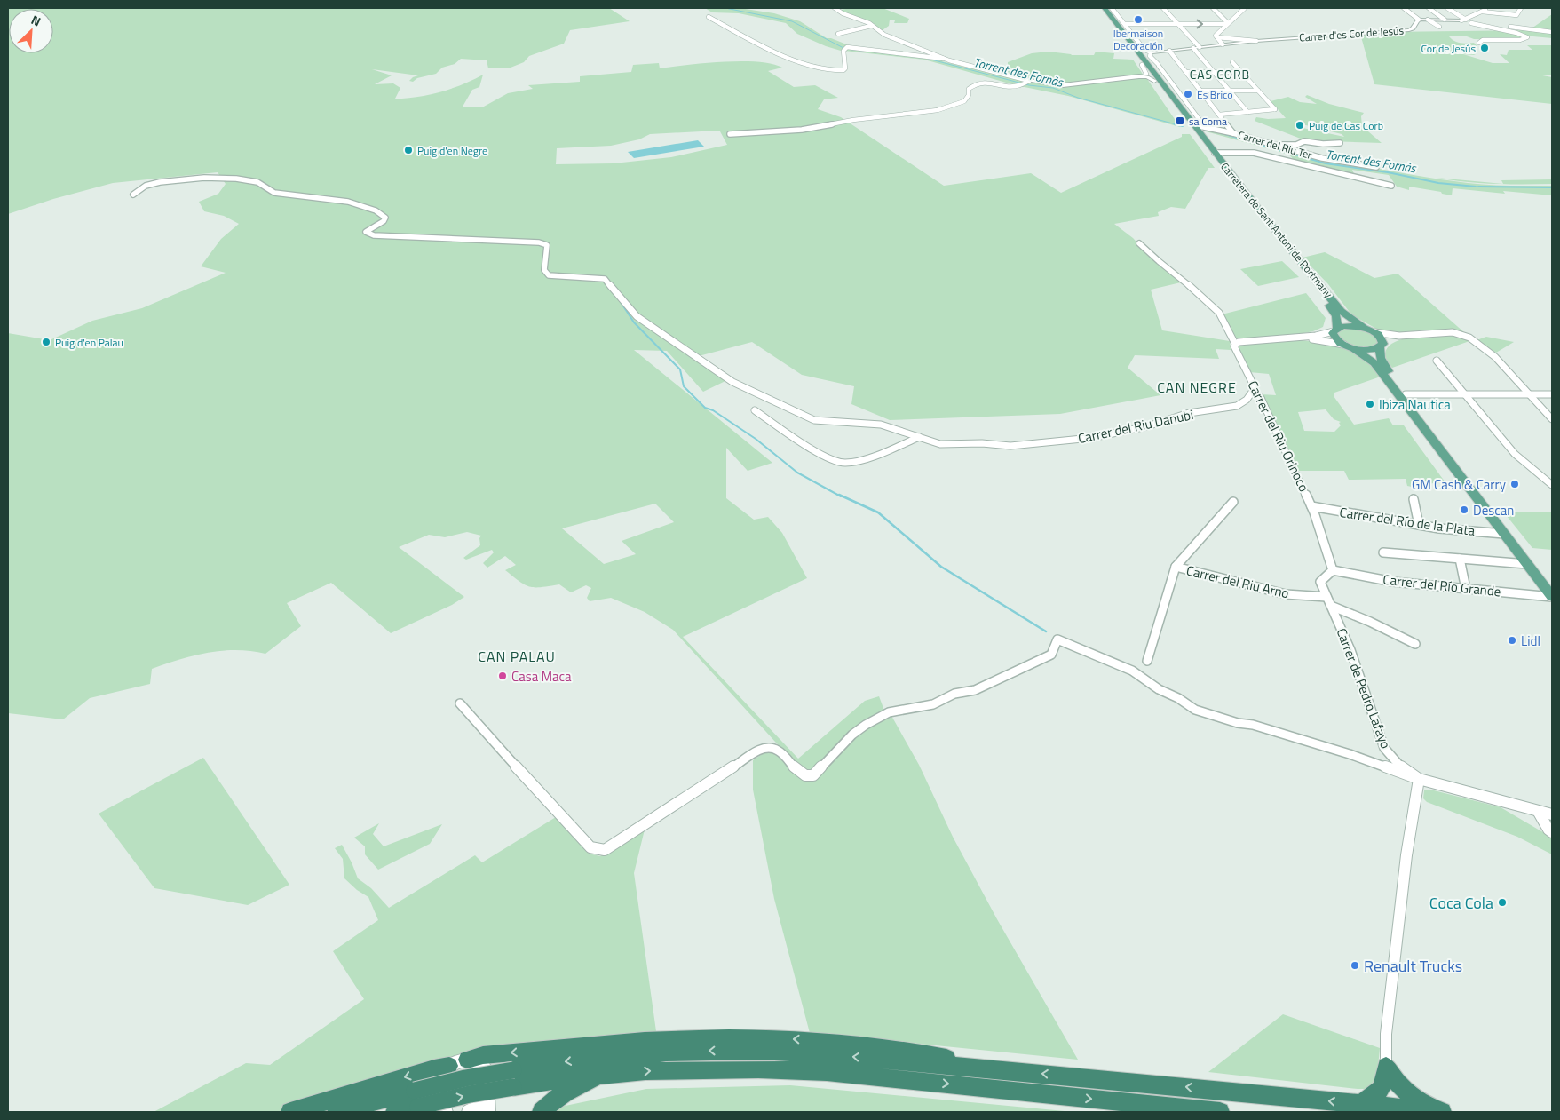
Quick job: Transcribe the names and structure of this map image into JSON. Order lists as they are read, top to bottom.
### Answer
{
  "streets": {
    "main road": ["Carretera de Sant Antoni de Portmany"],
    "street": [
      "Carrer d'es Cor de Jesús",
      "Carrer del Riu Ter",
      "Carrer del Riu Danubi",
      "Carrer del Riu Orinoco",
      "Carrer del Río de la Plata",
      "Carrer del Riu Arno",
      "Carrer del Río Grande",
      "Carrer de Pedro Lafayo"
    ]
  },
  "crossings": [
    ["Carrer del Riu Ter", "Carretera de Sant Antoni de Portmany"],
    ["Carrer del Riu Danubi", "Carrer del Riu Orinoco"],
    ["Carrer del Riu Orinoco", "Carrer del Río de la Plata"],
    ["Carrer del Riu Orinoco", "Carrer del Río Grande"],
    ["Carrer del Riu Orinoco", "Carrer de Pedro Lafayo"],
    ["Carrer del Riu Arno", "Carrer de Pedro Lafayo"],
    ["Carrer del Río Grande", "Carrer de Pedro Lafayo"]
  ],
  "districts": ["CAS CORB", "CAN NEGRE", "CAN PALAU"],
  "water": ["Torrent des Fornàs"],
  "places": {
    "other": [
      "Ibermaison Decoración",
      "Cor de Jesús",
      "Es Brico",
      "Puig de Cas Corb",
      "Puig d'en Negre",
      "Puig d'en Palau",
      "Ibiza Nautica",
      "GM Cash & Carry",
      "Descan",
      "Lidl",
      "Casa Maca",
      "Coca Cola",
      "Renault Trucks"
    ],
    "transit": ["sa Coma"]
  },
  "north": "top right"
}
